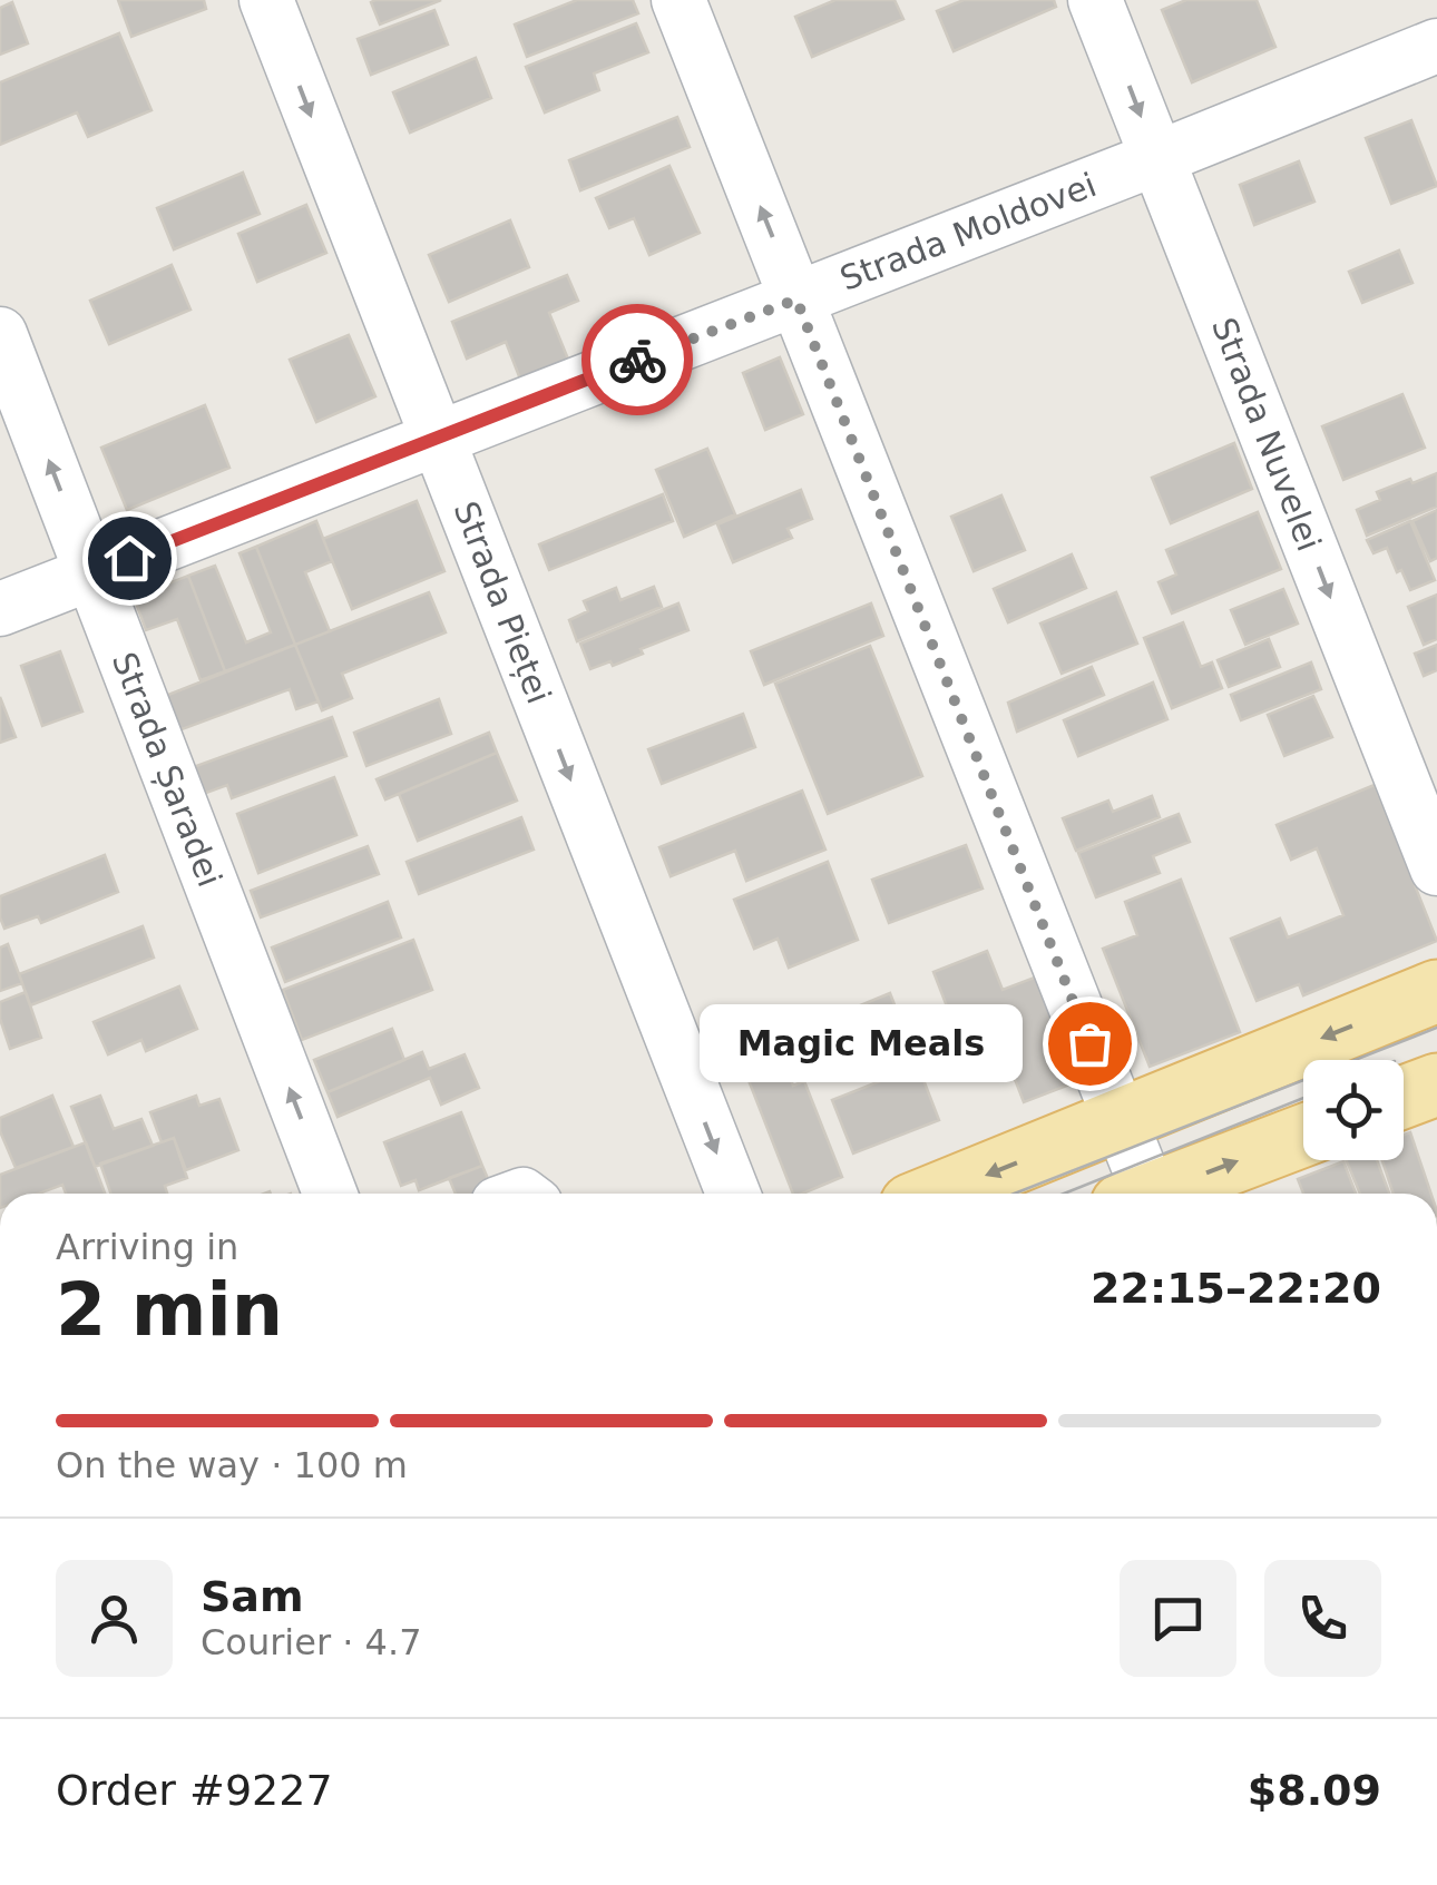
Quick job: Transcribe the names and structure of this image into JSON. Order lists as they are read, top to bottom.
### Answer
{
  "streets": {
    "street": [
      "Strada Moldovei",
      "Strada Nuvelei",
      "Strada Pieței",
      "Strada Șaradei"
    ]
  },
  "crossings": [
    ["Strada Moldovei", "Strada Nuvelei"],
    ["Strada Moldovei", "Strada Pieței"],
    ["Strada Moldovei", "Strada Șaradei"]
  ],
  "one_way": ["Strada Șaradei"],
  "places": ["Magic Meals"],
  "page": {
    "bubble": "Magic Meals",
    "heading": ["2 min", "Arriving in", "22:15–22:20"],
    "panel": [
      "Sam",
      "Courier · 4.7",
      "Order #9227",
      "$8.09"
    ],
    "bar": "On the way · 100 m"
  }
}
